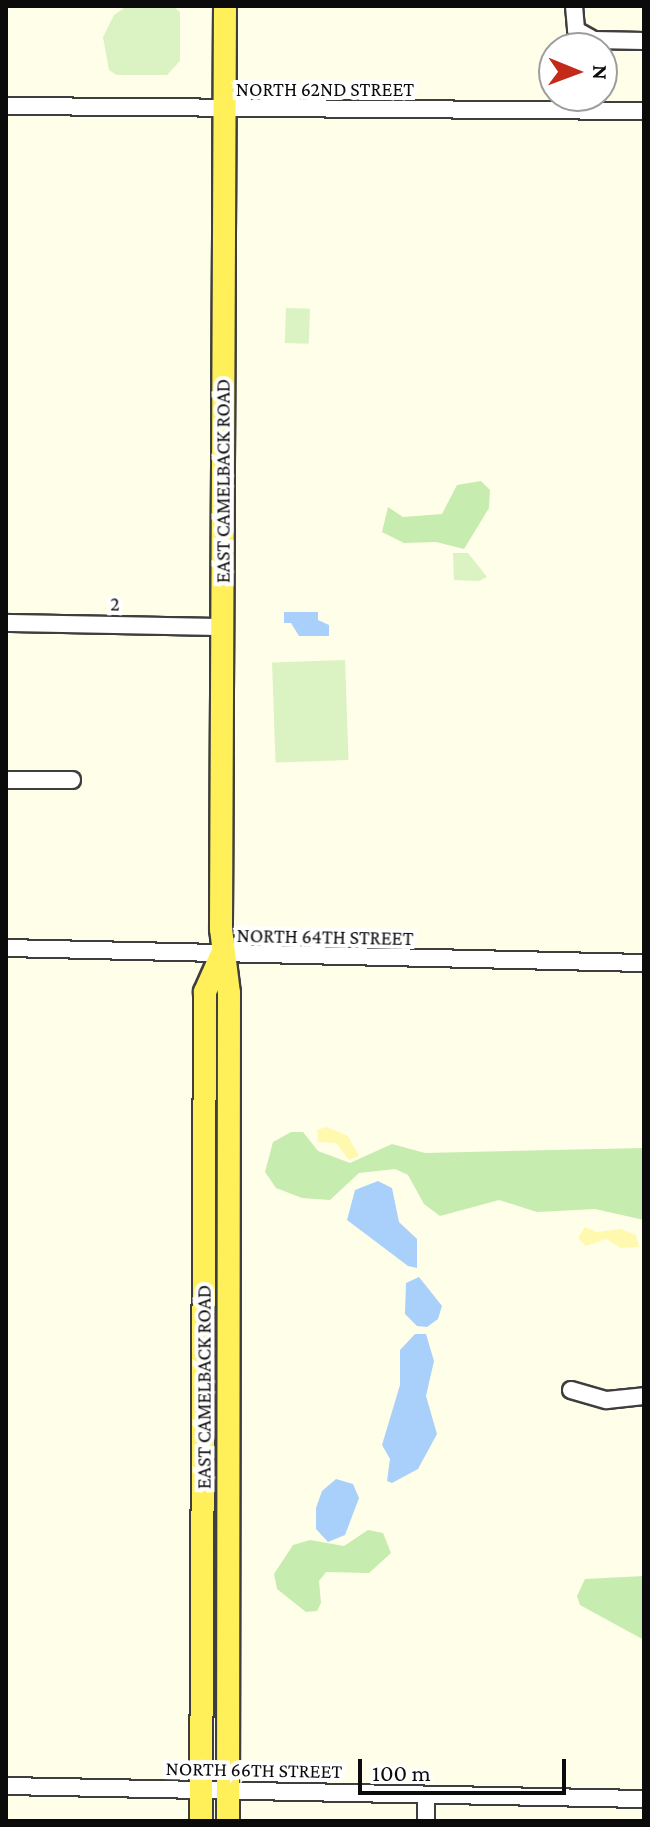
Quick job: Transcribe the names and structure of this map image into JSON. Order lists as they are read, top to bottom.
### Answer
{
  "streets": {
    "main road": ["EAST CAMELBACK ROAD"],
    "street": [
      "NORTH 62ND STREET",
      "2",
      "NORTH 64TH STREET",
      "NORTH 66TH STREET"
    ]
  },
  "crossings": [
    ["NORTH 62ND STREET", "EAST CAMELBACK ROAD"],
    ["EAST CAMELBACK ROAD", "2"],
    ["EAST CAMELBACK ROAD", "NORTH 64TH STREET"],
    ["EAST CAMELBACK ROAD", "NORTH 66TH STREET"]
  ],
  "scale_bar": "100 m",
  "north": "right"
}
